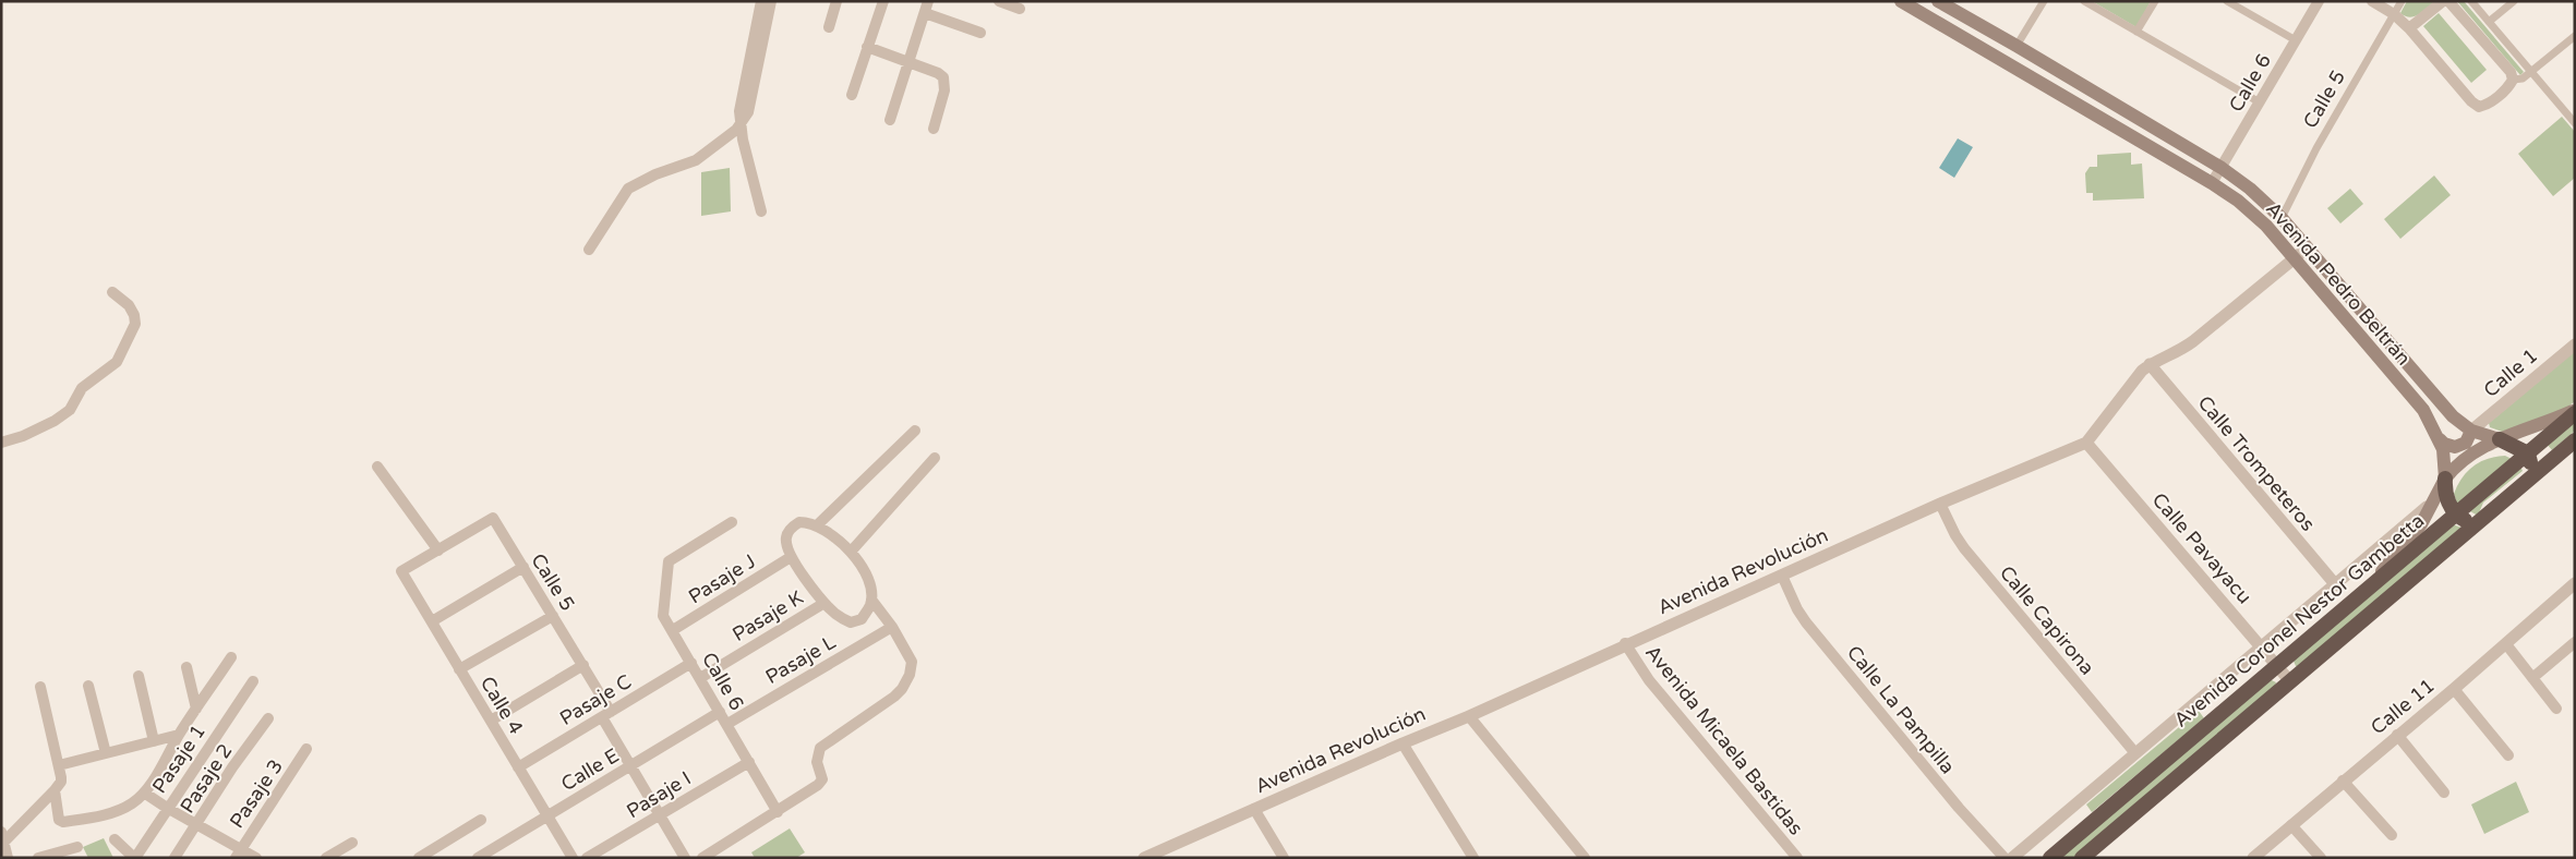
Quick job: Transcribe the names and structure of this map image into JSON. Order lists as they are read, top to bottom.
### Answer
{
  "streets": {
    "highway": ["Avenida Coronel Nestor Gambetta"],
    "main road": ["Avenida Pedro Beltrán"],
    "street": [
      "Calle 6",
      "Calle 5",
      "Calle 1",
      "Calle Trompeteros",
      "Calle Pavayacu",
      "Avenida Revolución",
      "Pasaje J",
      "Pasaje K",
      "Calle Capirona",
      "Pasaje L",
      "Pasaje C",
      "Calle 4",
      "Calle 11",
      "Calle La Pampilla",
      "Avenida Micaela Bastidas",
      "Pasaje 1",
      "Calle E",
      "Pasaje 2",
      "Pasaje 3",
      "Pasaje I"
    ]
  },
  "crossings": [
    ["Calle 6", "Avenida Pedro Beltrán"],
    ["Calle 6", "Pasaje J"],
    ["Calle 6", "Pasaje K"],
    ["Calle 6", "Pasaje L"],
    ["Calle 6", "Pasaje C"],
    ["Calle 6", "Calle E"],
    ["Calle 6", "Pasaje I"],
    ["Calle 5", "Avenida Pedro Beltrán"],
    ["Calle 5", "Pasaje C"],
    ["Calle 5", "Calle 4"],
    ["Calle 5", "Calle E"],
    ["Calle 5", "Pasaje I"],
    ["Avenida Pedro Beltrán", "Calle 1"],
    ["Avenida Pedro Beltrán", "Avenida Revolución"],
    ["Calle Trompeteros", "Avenida Revolución"],
    ["Calle Pavayacu", "Avenida Revolución"],
    ["Calle Pavayacu", "Avenida Coronel Nestor Gambetta"],
    ["Avenida Revolución", "Calle Capirona"],
    ["Avenida Revolución", "Calle La Pampilla"],
    ["Avenida Revolución", "Avenida Micaela Bastidas"],
    ["Pasaje C", "Calle 4"],
    ["Calle 4", "Calle E"]
  ]
}
